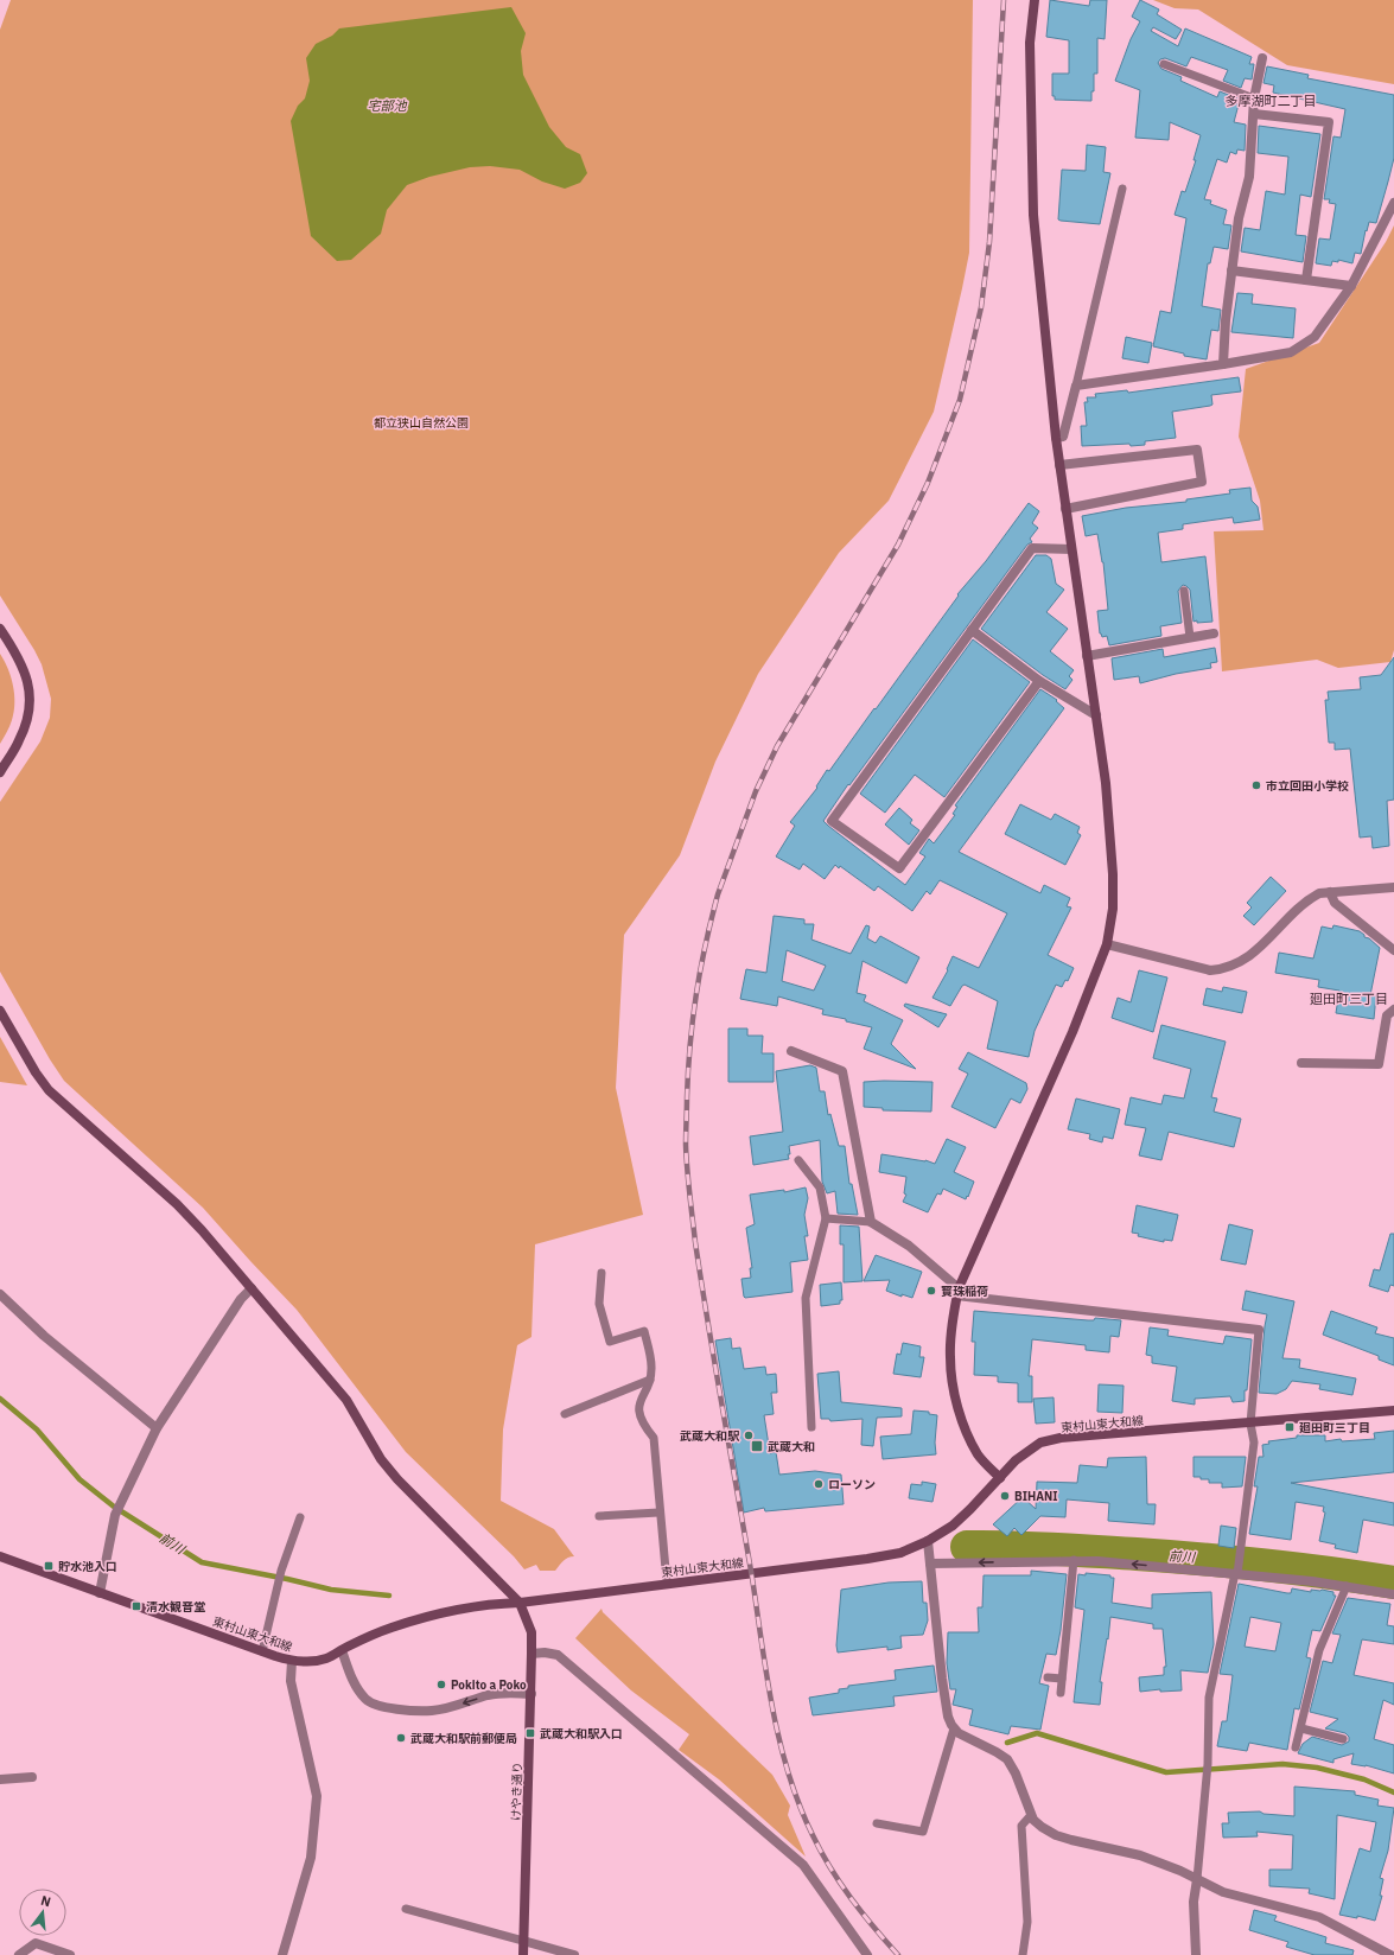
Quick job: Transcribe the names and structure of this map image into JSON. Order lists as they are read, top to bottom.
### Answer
{
  "streets": {
    "street": ["東村山東大和線", "けやき通り"]
  },
  "crossings": [
    ["東村山東大和線", "けやき通り"]
  ],
  "districts": ["多摩湖町二丁目", "廻田町三丁目"],
  "water": ["宅部池", "前川"],
  "parks": ["都立狭山自然公園"],
  "places": {
    "other": [
      "市立回田小学校",
      "寳珠稲荷",
      "武蔵大和駅",
      "ローソン",
      "BIHANI",
      "Pokito a Poko",
      "武蔵大和駅前郵便局"
    ],
    "transit": [
      "廻田町三丁目",
      "武蔵大和",
      "貯水池入口",
      "清水観音堂",
      "武蔵大和駅入口"
    ]
  },
  "north": "top"
}
